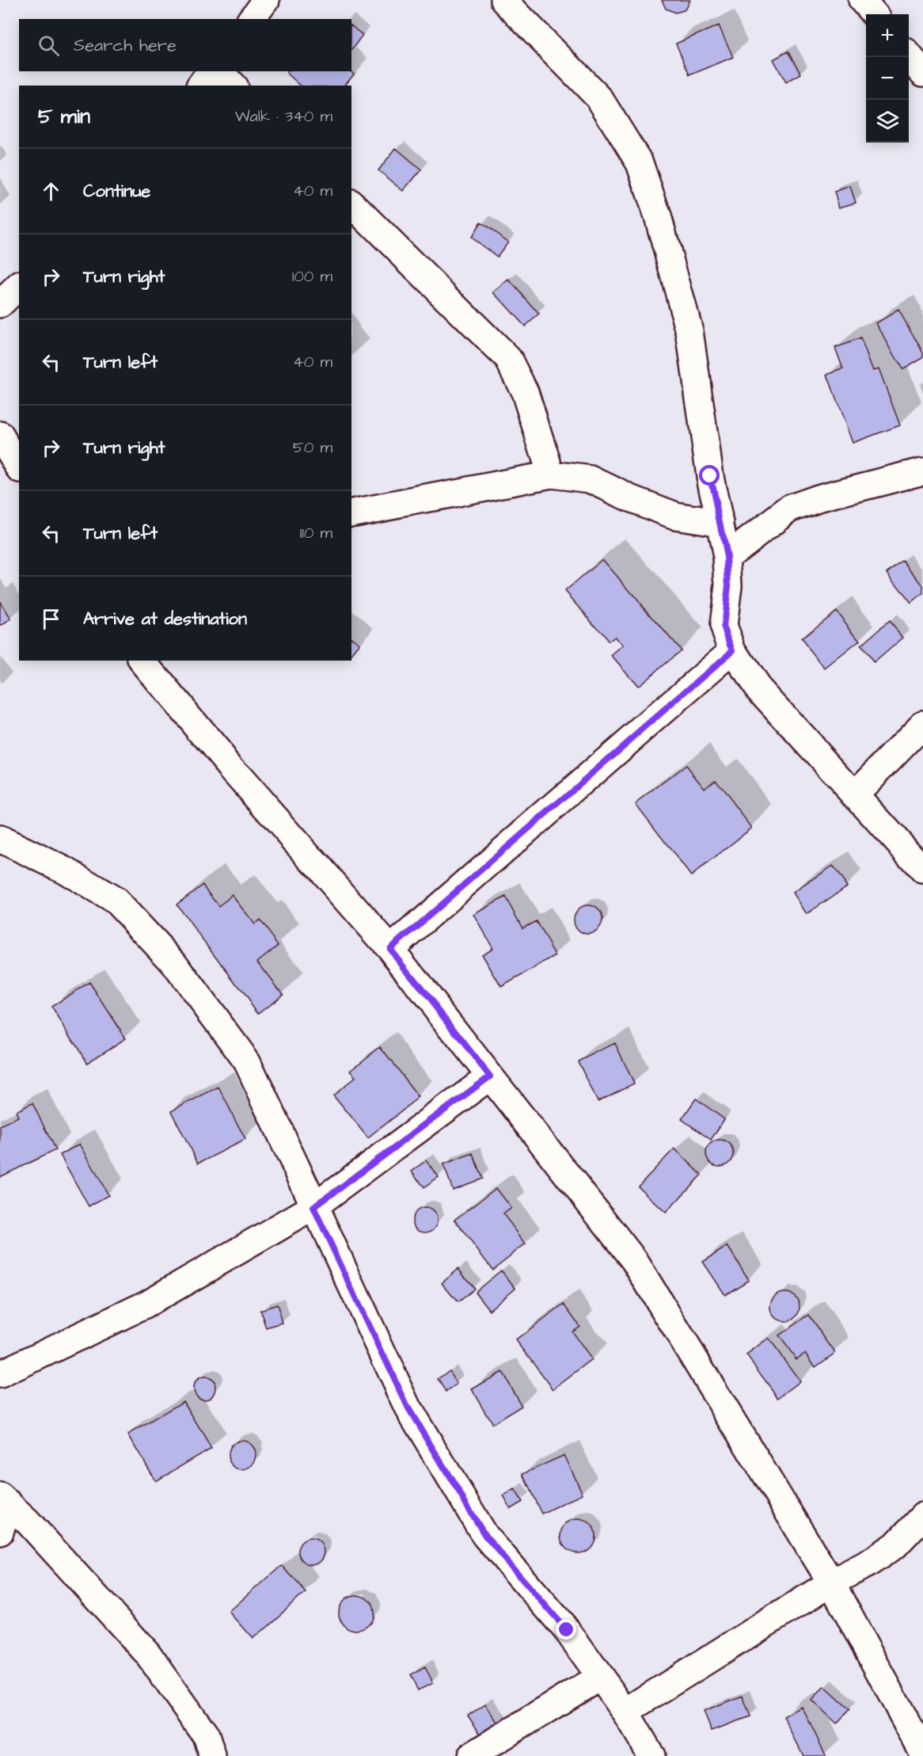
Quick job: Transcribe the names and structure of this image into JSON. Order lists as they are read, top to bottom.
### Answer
{
  "page": {
    "map_buttons": ["+", "−"],
    "search": "Search here",
    "heading": ["5 min", "Walk · 340 m"],
    "list": [
      ["Continue", "40 m"],
      ["Turn right", "100 m"],
      ["Turn left", "40 m"],
      ["Turn right", "50 m"],
      ["Turn left", "110 m"],
      "Arrive at destination"
    ]
  }
}
